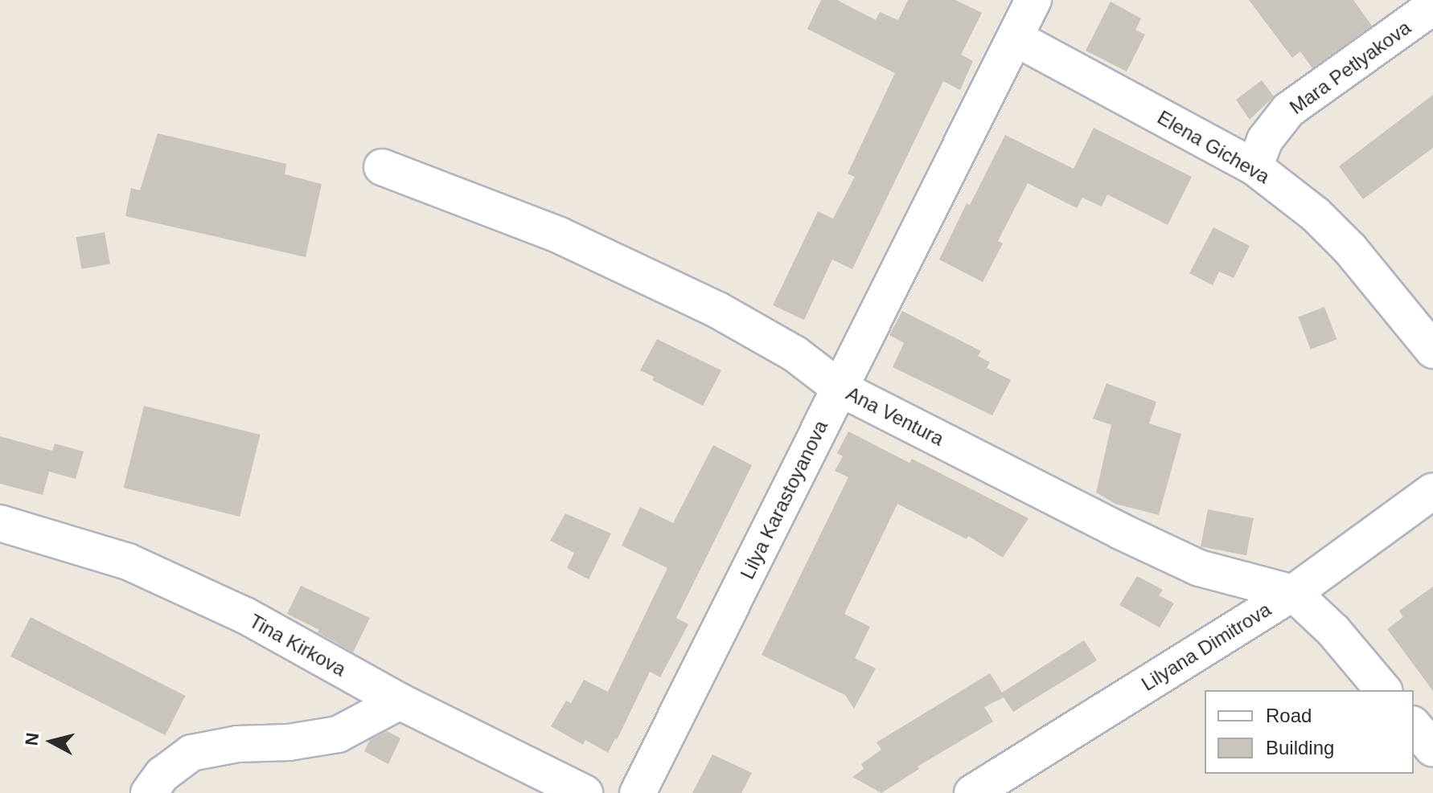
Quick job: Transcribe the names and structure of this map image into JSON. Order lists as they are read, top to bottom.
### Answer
{
  "streets": {
    "street": [
      "Mara Petlyakova",
      "Elena Gicheva",
      "Ana Ventura",
      "Lilya Karastoyanova",
      "Tina Kirkova",
      "Lilyana Dimitrova"
    ]
  },
  "crossings": [
    ["Mara Petlyakova", "Elena Gicheva"],
    ["Elena Gicheva", "Lilya Karastoyanova"],
    ["Ana Ventura", "Lilya Karastoyanova"],
    ["Ana Ventura", "Lilyana Dimitrova"]
  ],
  "legend": ["Road", "Building"],
  "north": "left"
}
